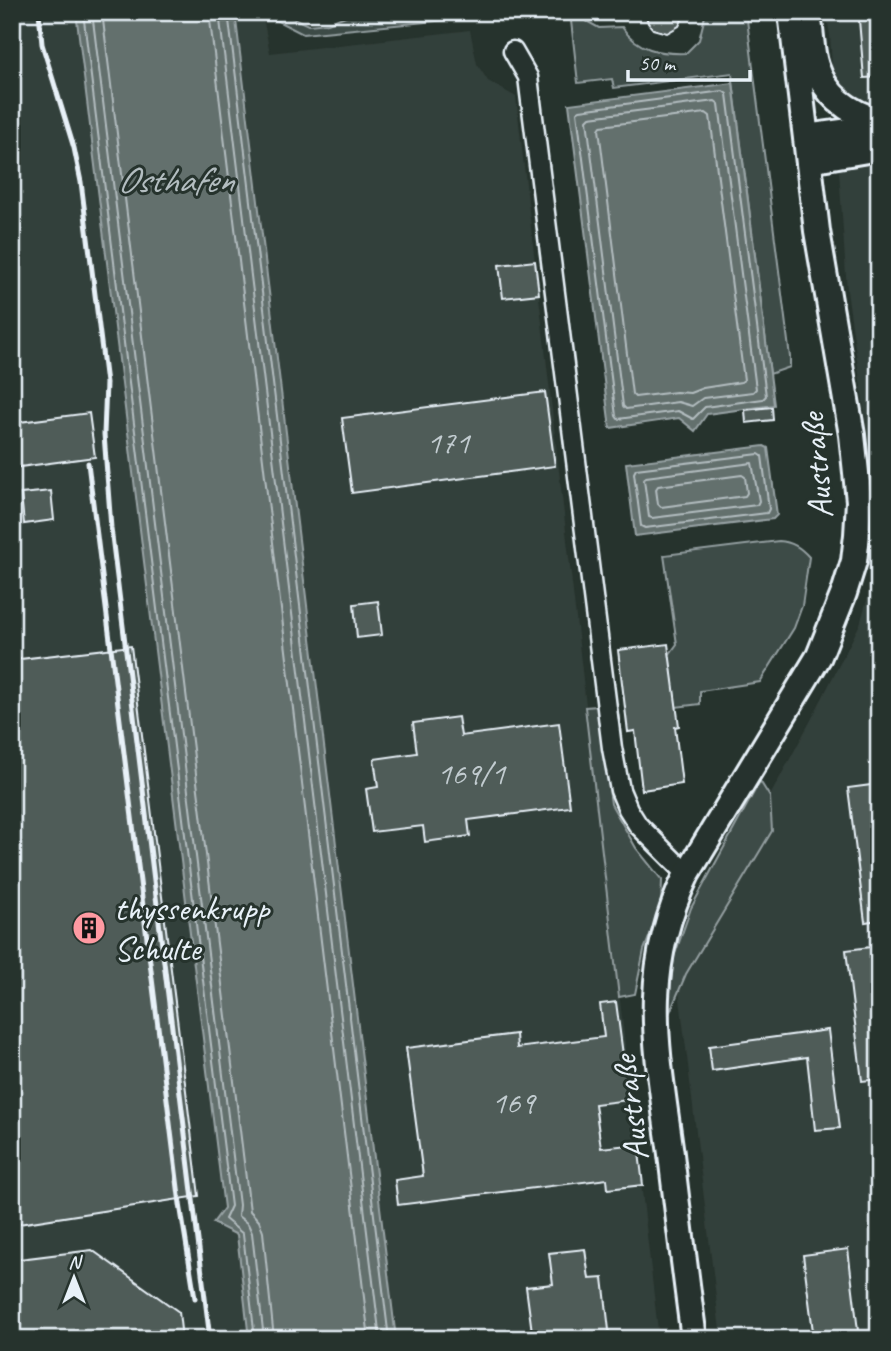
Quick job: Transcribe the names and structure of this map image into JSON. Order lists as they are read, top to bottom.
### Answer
{
  "streets": {
    "main road": ["Austraße"]
  },
  "water": ["Osthafen"],
  "places": {
    "building": ["thyssenkrupp Schulte"]
  },
  "house_numbers": ["171", "169/1", "169"],
  "scale_bar": "50 m",
  "north": "top"
}
